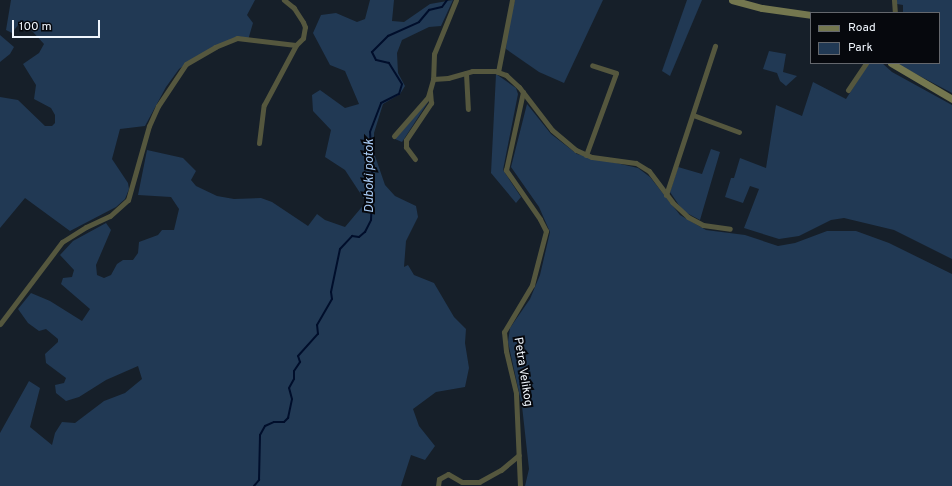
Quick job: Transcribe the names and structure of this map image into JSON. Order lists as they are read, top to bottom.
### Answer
{
  "streets": {
    "street": ["Petra Velikog"]
  },
  "water": ["Duboki potok"],
  "legend": ["Road", "Park"],
  "scale_bar": "100 m"
}
